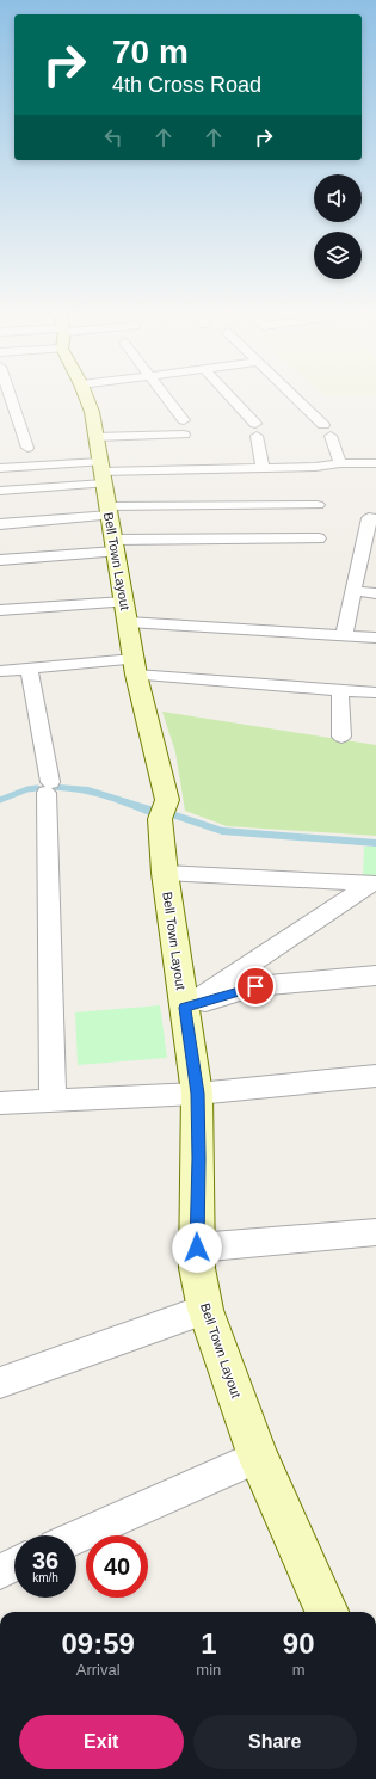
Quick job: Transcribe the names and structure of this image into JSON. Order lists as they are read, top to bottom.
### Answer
{
  "streets": {
    "street": ["Bell Town Layout"]
  },
  "page": {
    "turn": ["70 m", "4th Cross Road"],
    "speed": "36 km/h",
    "limit": "40",
    "eta": [
      "09:59",
      "Arrival",
      "1",
      "min",
      "90",
      "m"
    ],
    "buttons": ["Exit", "Share"]
  }
}
